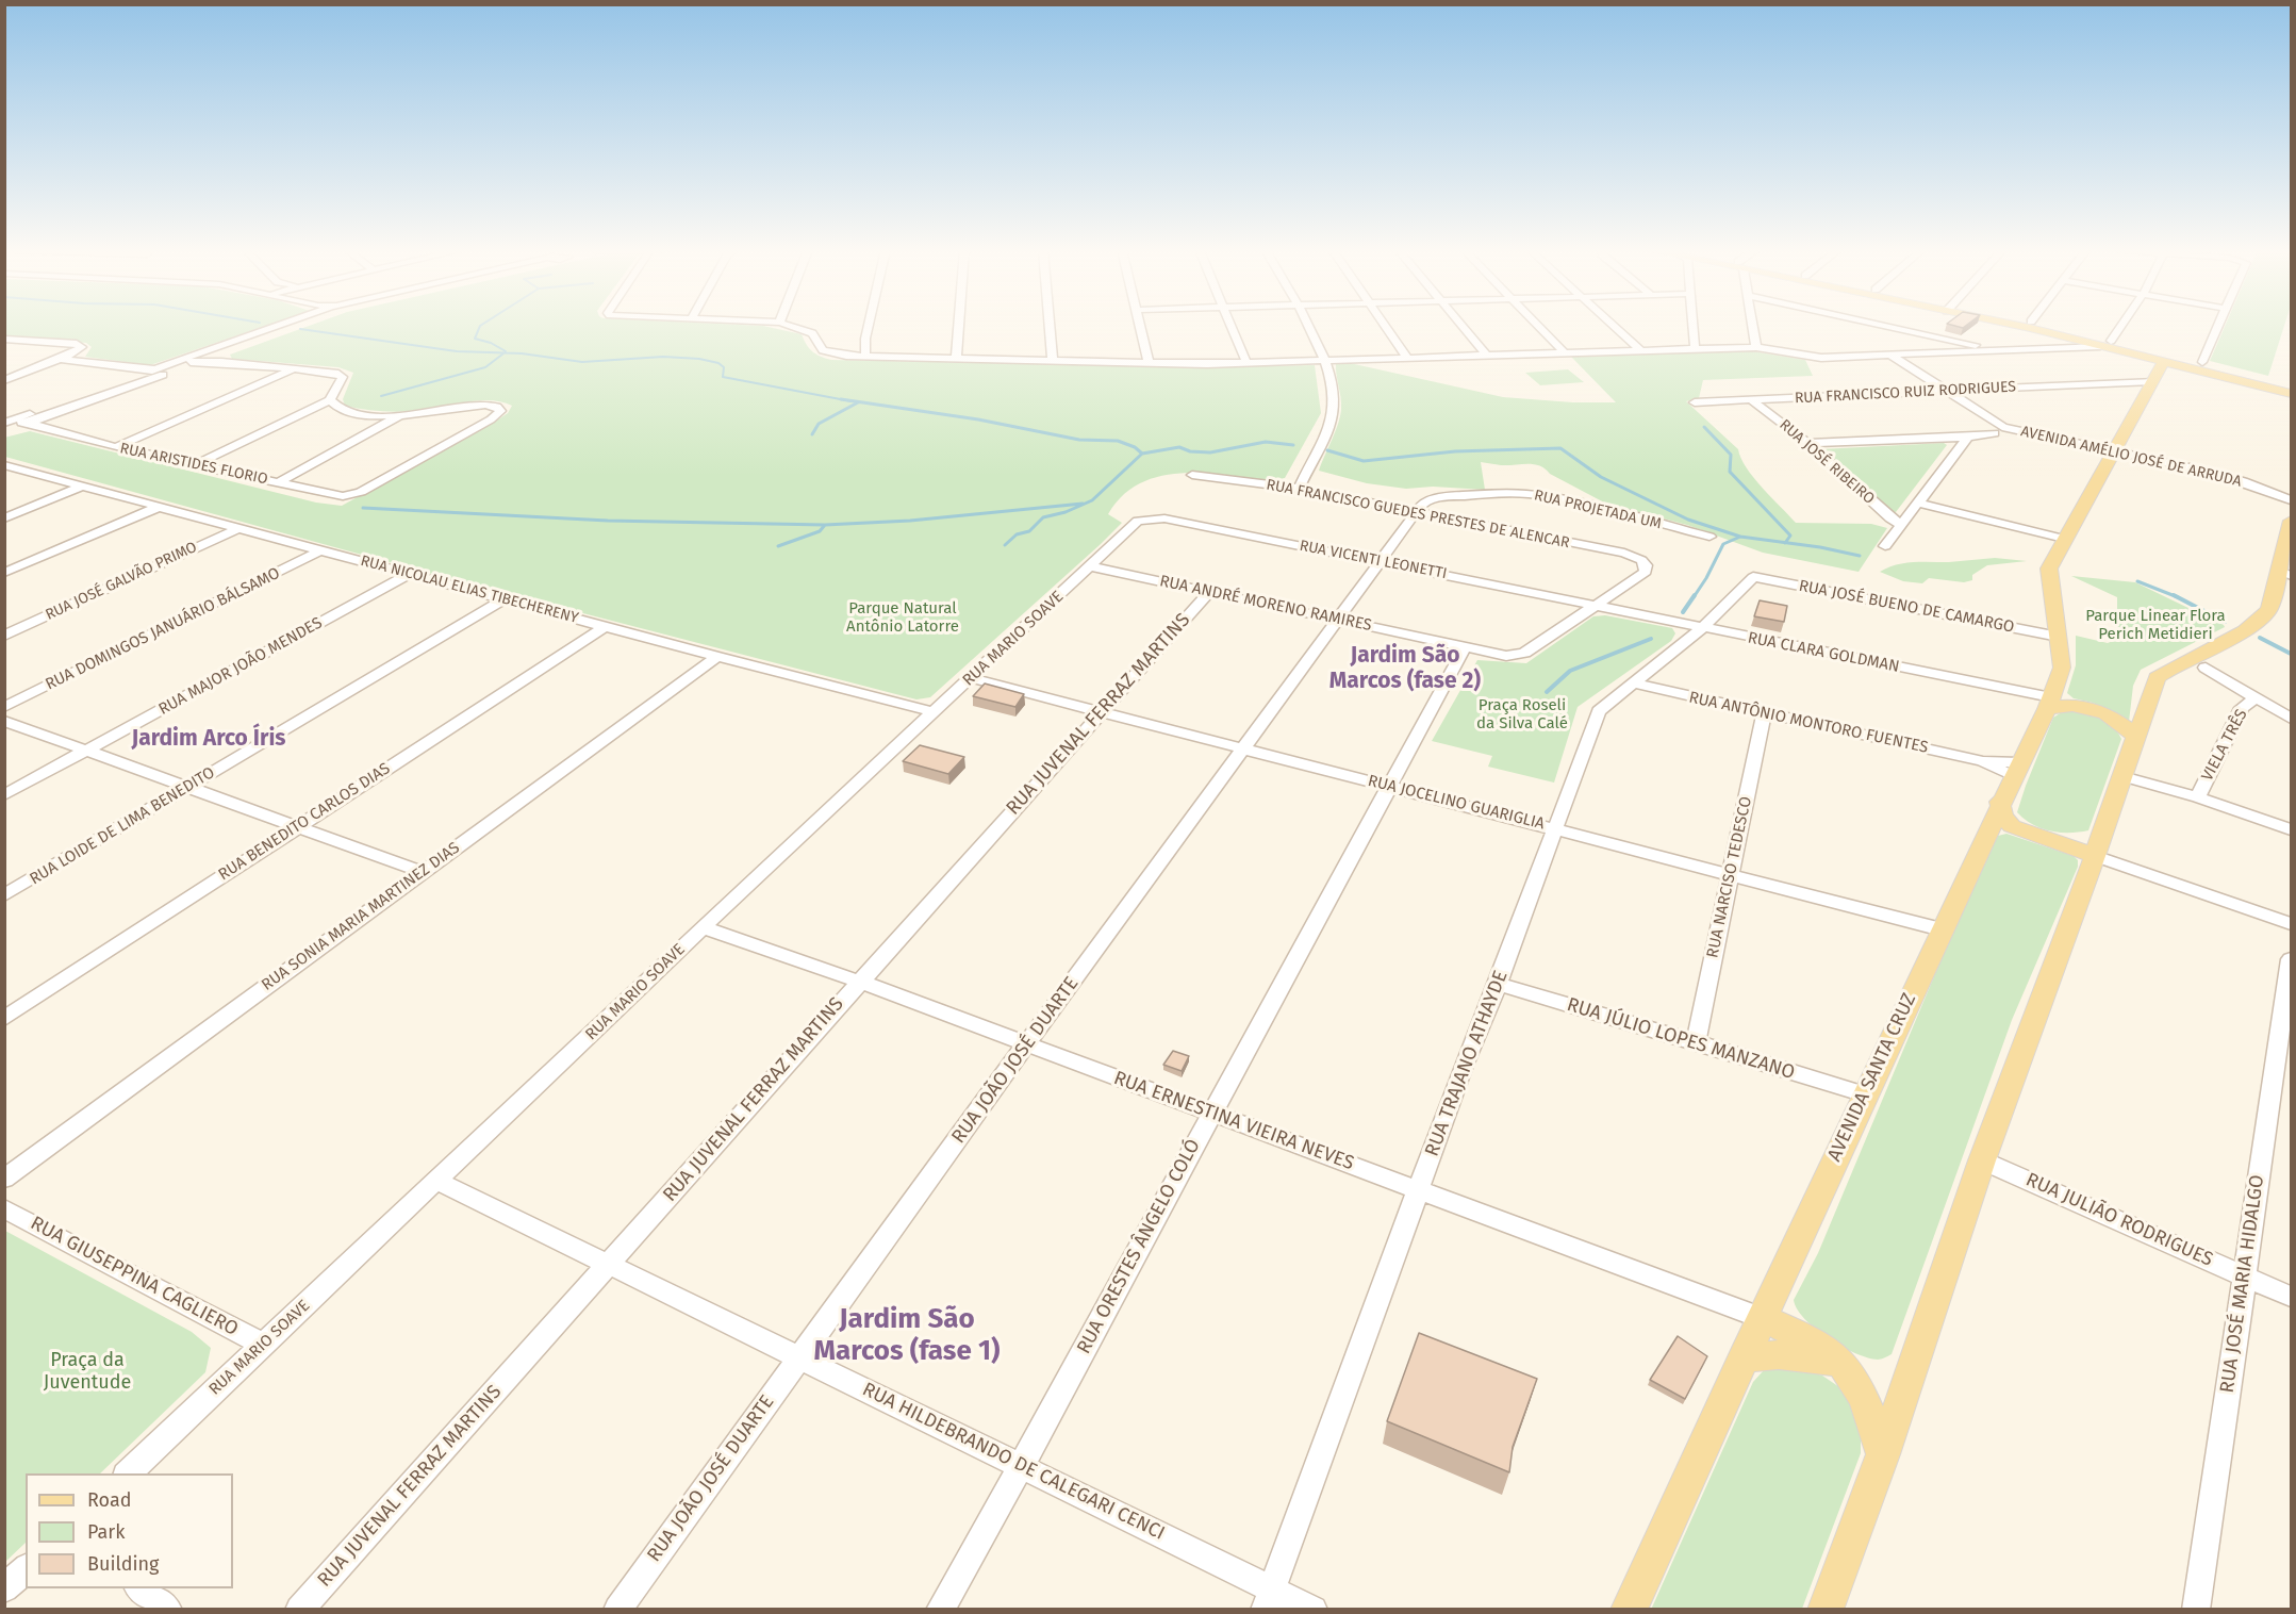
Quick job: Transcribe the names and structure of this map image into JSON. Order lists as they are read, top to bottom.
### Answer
{
  "streets": {
    "main road": ["AVENIDA SANTA CRUZ"],
    "street": [
      "RUA FRANCISCO RUIZ RODRIGUES",
      "AVENIDA AMÉLIO JOSÉ DE ARRUDA",
      "RUA JOSÉ RIBEIRO",
      "RUA ARISTIDES FLORIO",
      "RUA PROJETADA UM",
      "RUA FRANCISCO GUEDES PRESTES DE ALENCAR",
      "RUA VICENTI LEONETTI",
      "RUA JOSÉ GALVÃO PRIMO",
      "RUA NICOLAU ELIAS TIBECHERENY",
      "RUA ANDRÉ MORENO RAMIRES",
      "RUA JOSÉ BUENO DE CAMARGO",
      "RUA DOMINGOS JANUÁRIO BÁLSAMO",
      "RUA MARIO SOAVE",
      "RUA CLARA GOLDMAN",
      "RUA MAJOR JOÃO MENDES",
      "RUA JUVENAL FERRAZ MARTINS",
      "RUA ANTÔNIO MONTORO FUENTES",
      "VIELA TRÊS",
      "RUA JOCELINO GUARIGLIA",
      "RUA BENEDITO CARLOS DIAS",
      "RUA LOIDE DE LIMA BENEDITO",
      "RUA NARCISO TEDESCO",
      "RUA SONIA MARIA MARTINEZ DIAS",
      "RUA JÚLIO LOPES MANZANO",
      "RUA JOÃO JOSÉ DUARTE",
      "RUA TRAJANO ATHAYDE",
      "RUA ERNESTINA VIEIRA NEVES",
      "RUA JULIÃO RODRIGUES",
      "RUA ORESTES ÂNGELO COLÓ",
      "RUA GIUSEPPINA CAGLIERO",
      "RUA JOSÉ MARIA HIDALGO",
      "RUA HILDEBRANDO DE CALEGARI CENCI"
    ]
  },
  "crossings": [
    ["RUA FRANCISCO RUIZ RODRIGUES", "RUA JOSÉ RIBEIRO"],
    ["RUA FRANCISCO RUIZ RODRIGUES", "AVENIDA SANTA CRUZ"],
    ["AVENIDA AMÉLIO JOSÉ DE ARRUDA", "AVENIDA SANTA CRUZ"],
    ["RUA PROJETADA UM", "RUA FRANCISCO GUEDES PRESTES DE ALENCAR"],
    ["RUA PROJETADA UM", "RUA JOÃO JOSÉ DUARTE"],
    ["RUA FRANCISCO GUEDES PRESTES DE ALENCAR", "RUA VICENTI LEONETTI"],
    ["RUA FRANCISCO GUEDES PRESTES DE ALENCAR", "RUA ANDRÉ MORENO RAMIRES"],
    ["RUA FRANCISCO GUEDES PRESTES DE ALENCAR", "RUA CLARA GOLDMAN"],
    ["RUA FRANCISCO GUEDES PRESTES DE ALENCAR", "RUA JOÃO JOSÉ DUARTE"],
    ["RUA VICENTI LEONETTI", "RUA ANDRÉ MORENO RAMIRES"],
    ["RUA VICENTI LEONETTI", "RUA MARIO SOAVE"],
    ["RUA VICENTI LEONETTI", "RUA CLARA GOLDMAN"],
    ["RUA VICENTI LEONETTI", "RUA JOÃO JOSÉ DUARTE"],
    ["RUA JOSÉ GALVÃO PRIMO", "RUA NICOLAU ELIAS TIBECHERENY"],
    ["RUA NICOLAU ELIAS TIBECHERENY", "RUA DOMINGOS JANUÁRIO BÁLSAMO"],
    ["RUA NICOLAU ELIAS TIBECHERENY", "RUA MARIO SOAVE"],
    ["RUA NICOLAU ELIAS TIBECHERENY", "RUA MAJOR JOÃO MENDES"],
    ["RUA NICOLAU ELIAS TIBECHERENY", "RUA BENEDITO CARLOS DIAS"],
    ["RUA NICOLAU ELIAS TIBECHERENY", "RUA LOIDE DE LIMA BENEDITO"],
    ["RUA NICOLAU ELIAS TIBECHERENY", "RUA SONIA MARIA MARTINEZ DIAS"],
    ["RUA ANDRÉ MORENO RAMIRES", "RUA MARIO SOAVE"],
    ["RUA ANDRÉ MORENO RAMIRES", "RUA CLARA GOLDMAN"],
    ["RUA ANDRÉ MORENO RAMIRES", "RUA JUVENAL FERRAZ MARTINS"],
    ["RUA ANDRÉ MORENO RAMIRES", "RUA JOÃO JOSÉ DUARTE"],
    ["RUA ANDRÉ MORENO RAMIRES", "RUA ORESTES ÂNGELO COLÓ"],
    ["RUA JOSÉ BUENO DE CAMARGO", "RUA TRAJANO ATHAYDE"],
    ["RUA JOSÉ BUENO DE CAMARGO", "AVENIDA SANTA CRUZ"],
    ["RUA MARIO SOAVE", "RUA JOCELINO GUARIGLIA"],
    ["RUA MARIO SOAVE", "RUA ERNESTINA VIEIRA NEVES"],
    ["RUA MARIO SOAVE", "RUA GIUSEPPINA CAGLIERO"],
    ["RUA MARIO SOAVE", "RUA HILDEBRANDO DE CALEGARI CENCI"],
    ["RUA CLARA GOLDMAN", "RUA TRAJANO ATHAYDE"],
    ["RUA CLARA GOLDMAN", "AVENIDA SANTA CRUZ"],
    ["RUA JUVENAL FERRAZ MARTINS", "RUA JOCELINO GUARIGLIA"],
    ["RUA JUVENAL FERRAZ MARTINS", "RUA ERNESTINA VIEIRA NEVES"],
    ["RUA JUVENAL FERRAZ MARTINS", "RUA HILDEBRANDO DE CALEGARI CENCI"],
    ["RUA ANTÔNIO MONTORO FUENTES", "RUA NARCISO TEDESCO"],
    ["RUA ANTÔNIO MONTORO FUENTES", "RUA TRAJANO ATHAYDE"],
    ["RUA ANTÔNIO MONTORO FUENTES", "AVENIDA SANTA CRUZ"],
    ["RUA JOCELINO GUARIGLIA", "RUA NARCISO TEDESCO"],
    ["RUA JOCELINO GUARIGLIA", "RUA JOÃO JOSÉ DUARTE"],
    ["RUA JOCELINO GUARIGLIA", "RUA TRAJANO ATHAYDE"],
    ["RUA JOCELINO GUARIGLIA", "AVENIDA SANTA CRUZ"],
    ["RUA JOCELINO GUARIGLIA", "RUA ORESTES ÂNGELO COLÓ"],
    ["RUA NARCISO TEDESCO", "RUA JÚLIO LOPES MANZANO"],
    ["RUA JÚLIO LOPES MANZANO", "RUA TRAJANO ATHAYDE"],
    ["RUA JÚLIO LOPES MANZANO", "AVENIDA SANTA CRUZ"],
    ["RUA JOÃO JOSÉ DUARTE", "RUA ERNESTINA VIEIRA NEVES"],
    ["RUA JOÃO JOSÉ DUARTE", "RUA HILDEBRANDO DE CALEGARI CENCI"],
    ["RUA TRAJANO ATHAYDE", "RUA ERNESTINA VIEIRA NEVES"],
    ["RUA TRAJANO ATHAYDE", "RUA HILDEBRANDO DE CALEGARI CENCI"],
    ["AVENIDA SANTA CRUZ", "RUA ERNESTINA VIEIRA NEVES"],
    ["RUA ERNESTINA VIEIRA NEVES", "RUA ORESTES ÂNGELO COLÓ"],
    ["RUA JULIÃO RODRIGUES", "RUA JOSÉ MARIA HIDALGO"],
    ["RUA ORESTES ÂNGELO COLÓ", "RUA HILDEBRANDO DE CALEGARI CENCI"]
  ],
  "districts": ["Jardim São Marcos (fase 2)", "Jardim Arco Íris", "Jardim São Marcos (fase 1)"],
  "parks": [
    "Parque Natural Antônio Latorre",
    "Parque Linear Flora Perich Metidieri",
    "Praça Roseli da Silva Calé",
    "Praça da Juventude"
  ],
  "legend": ["Road", "Park", "Building"]
}
